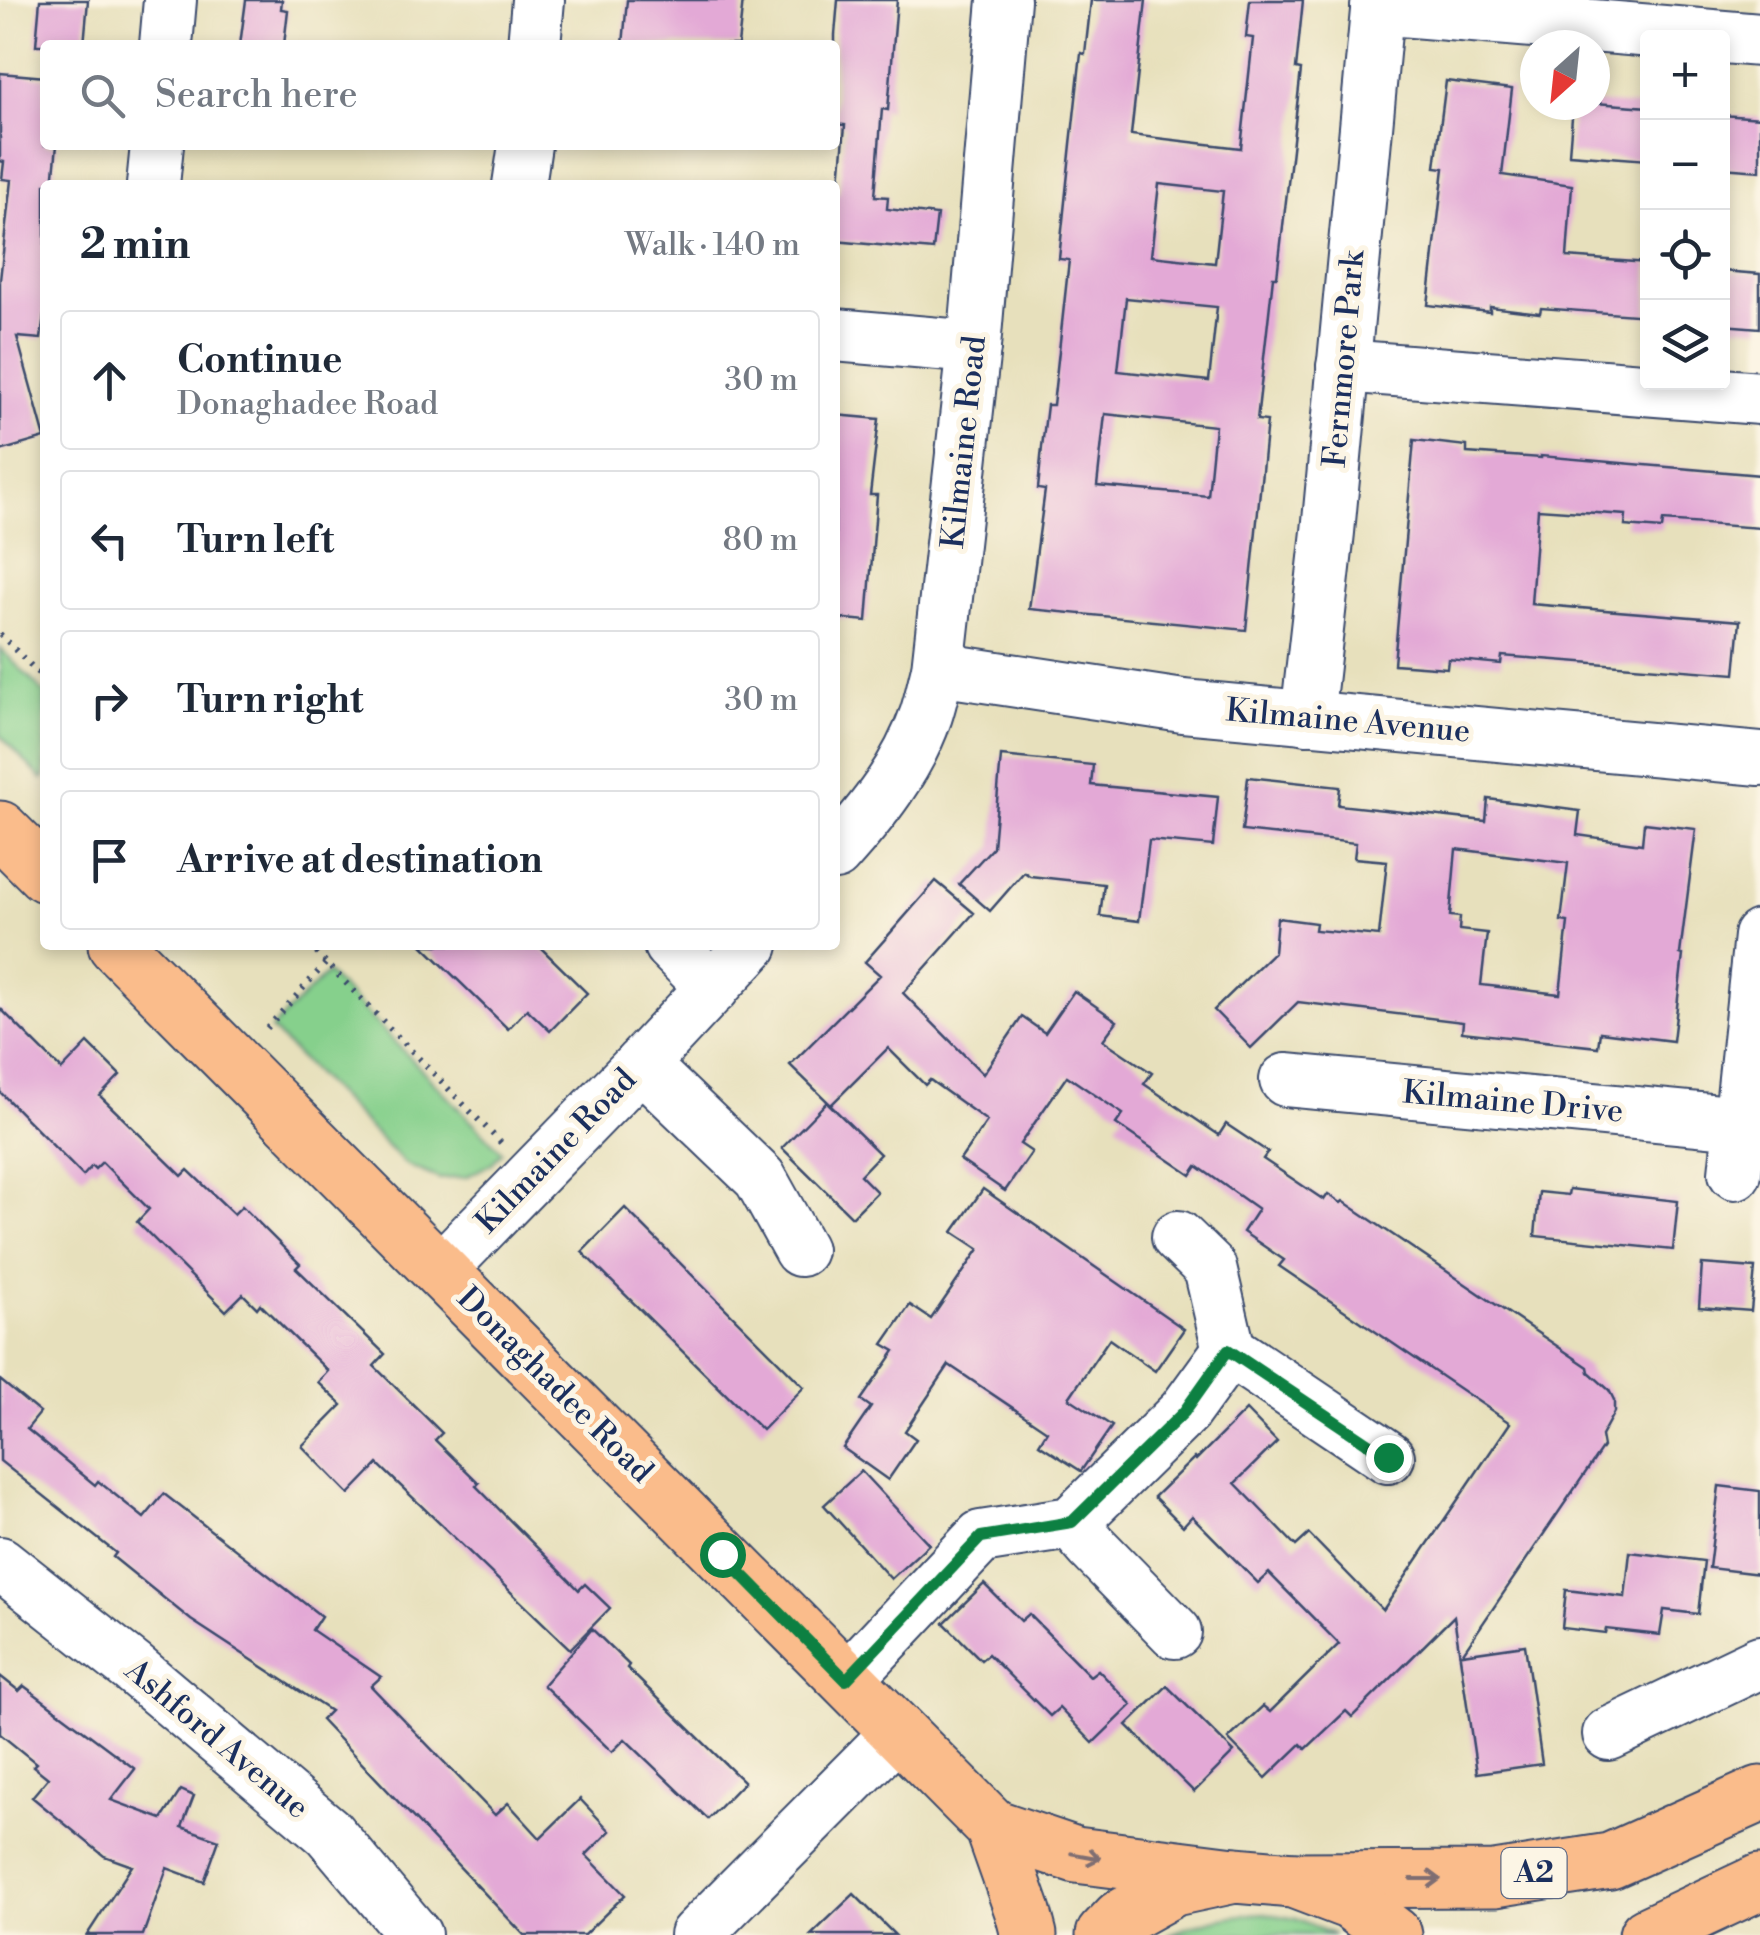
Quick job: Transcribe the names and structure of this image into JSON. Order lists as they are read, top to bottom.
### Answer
{
  "streets": {
    "main road": ["Donaghadee Road", "A2"],
    "street": [
      "Fernmore Park",
      "Kilmaine Road",
      "Kilmaine Avenue",
      "Kilmaine Drive",
      "Ashford Avenue"
    ]
  },
  "crossings": [
    ["Fernmore Park", "Kilmaine Avenue"],
    ["Kilmaine Road", "Kilmaine Avenue"],
    ["Kilmaine Road", "Donaghadee Road"],
    ["Donaghadee Road", "A2"]
  ],
  "north": "bottom left",
  "page": {
    "map_buttons": ["+", "−"],
    "search": "Search here",
    "heading": ["2 min", "Walk · 140 m"],
    "list": [
      ["Continue", "Donaghadee Road", "30 m"],
      ["Turn left", "80 m"],
      ["Turn right", "30 m"],
      "Arrive at destination"
    ]
  }
}
